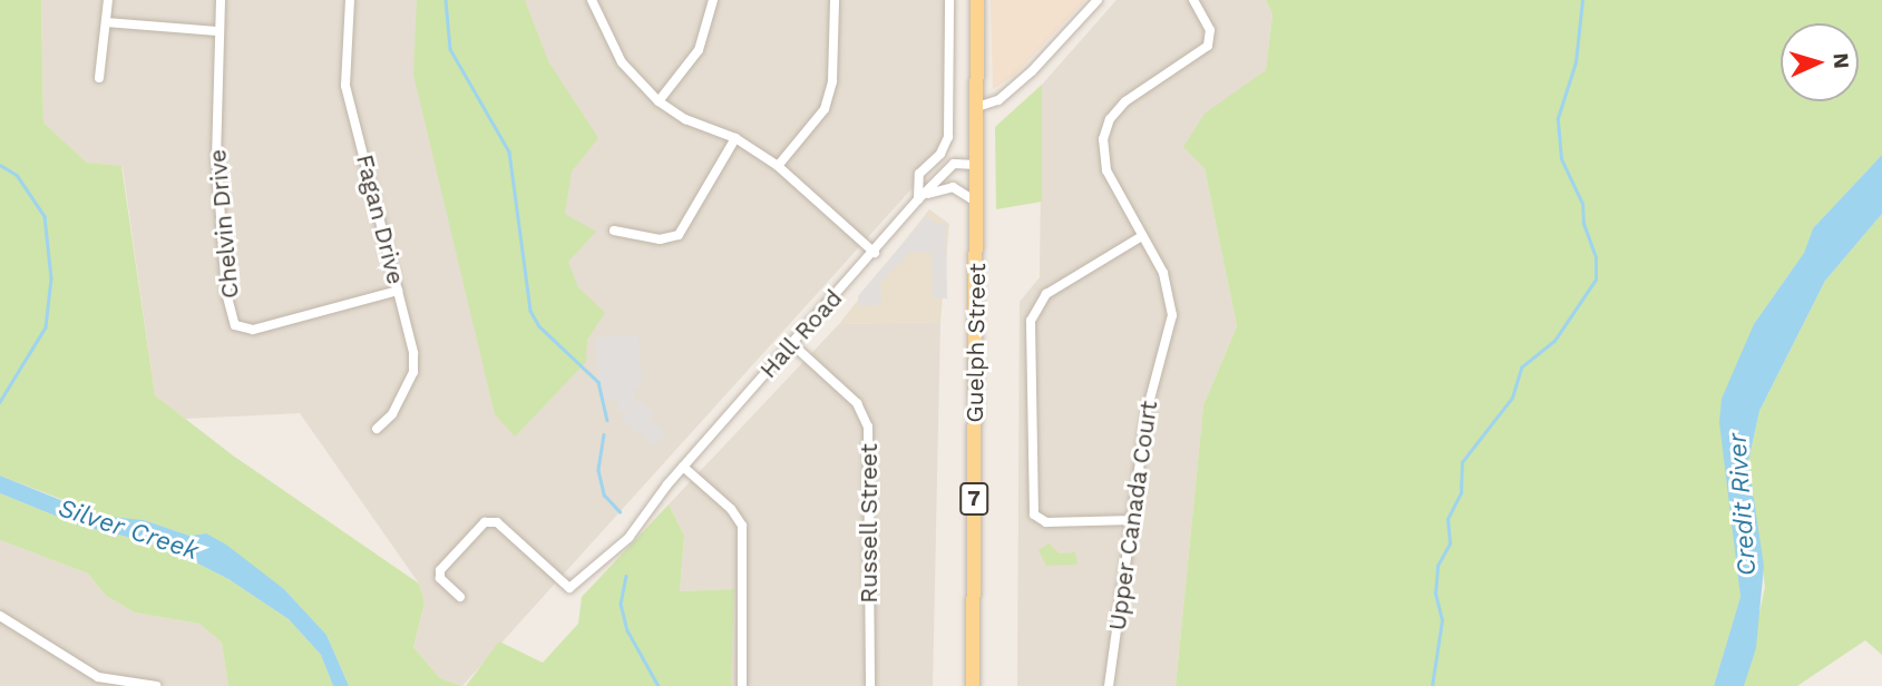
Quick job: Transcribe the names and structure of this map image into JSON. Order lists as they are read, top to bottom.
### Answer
{
  "streets": {
    "main road": ["Guelph Street", "7"],
    "street": [
      "Fagan Drive",
      "Chelvin Drive",
      "Hall Road",
      "Upper Canada Court",
      "Russell Street"
    ]
  },
  "crossings": [
    ["Fagan Drive", "Chelvin Drive"],
    ["Hall Road", "Guelph Street"],
    ["Hall Road", "Russell Street"]
  ],
  "water": ["Credit River", "Silver Creek"],
  "north": "right"
}
